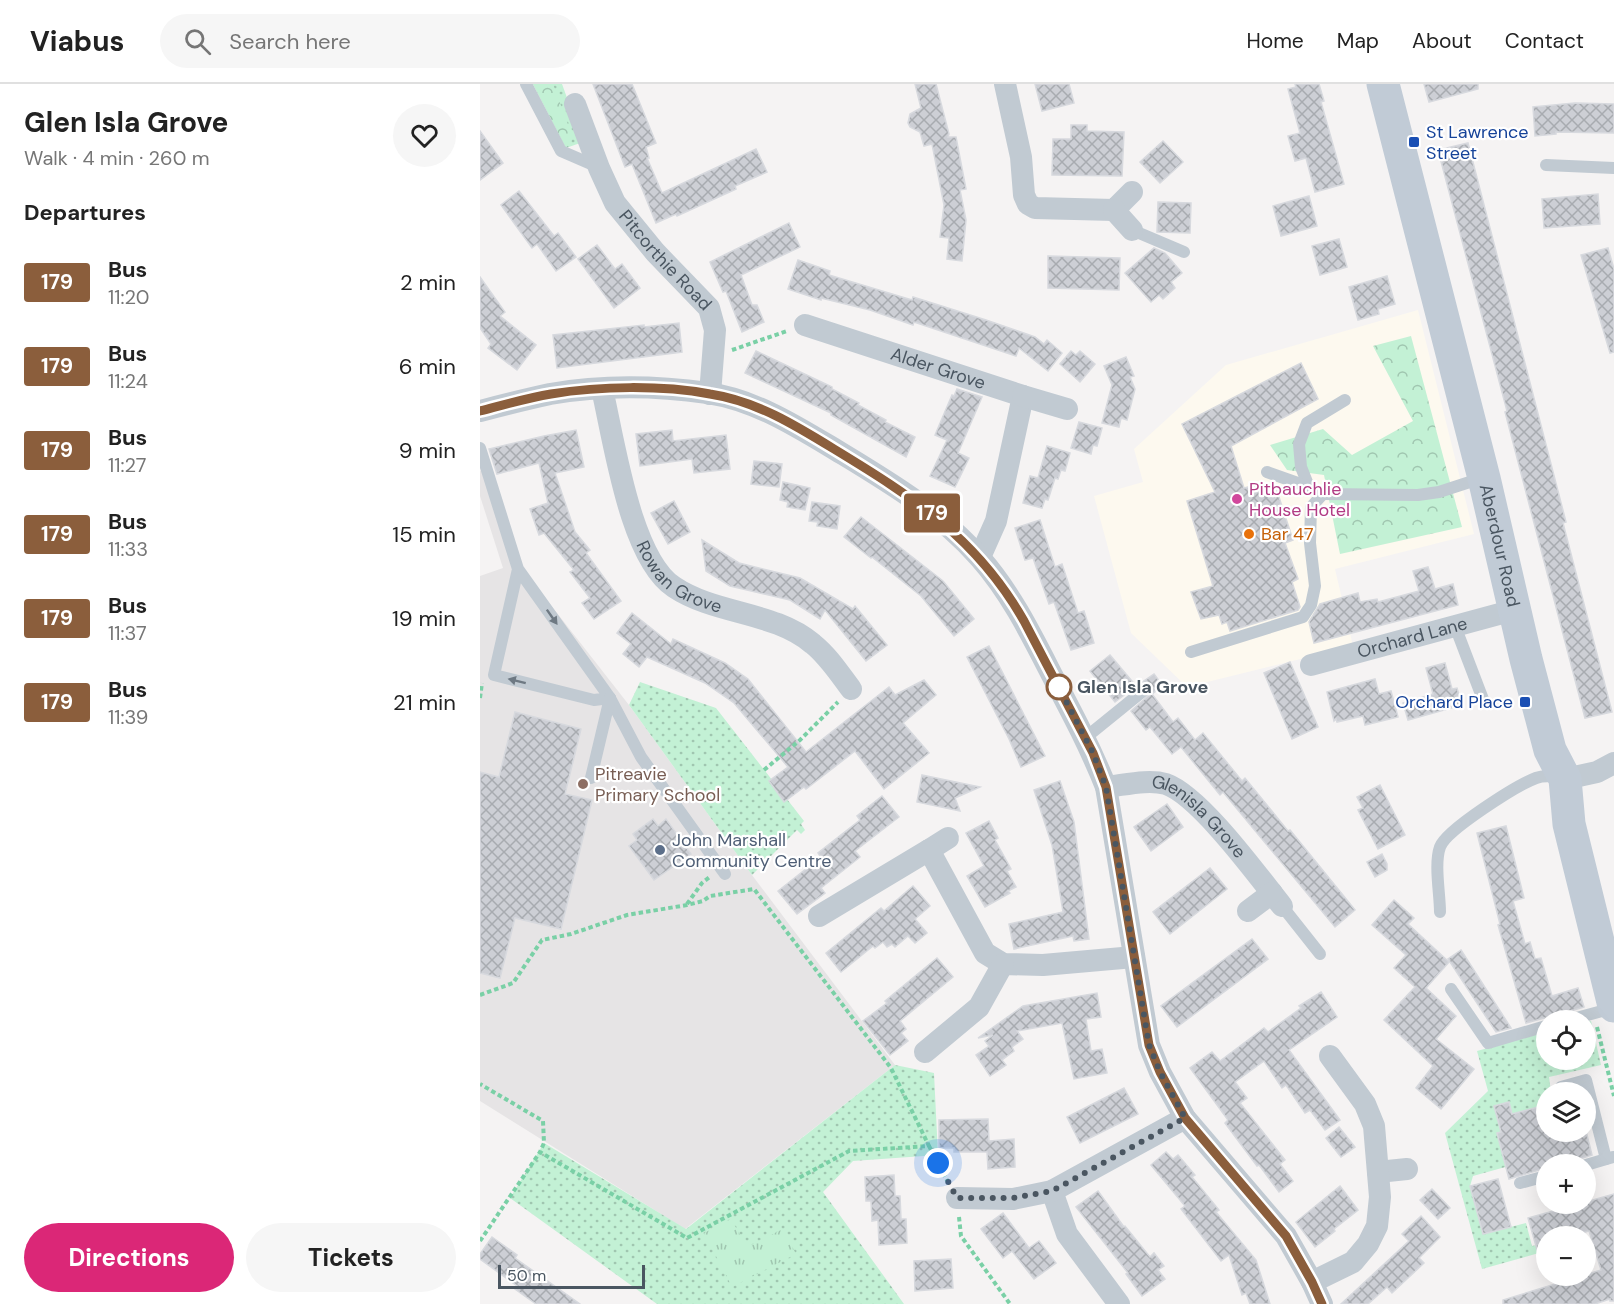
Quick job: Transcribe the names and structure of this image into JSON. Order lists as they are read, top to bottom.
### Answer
{
  "streets": {
    "main road": ["Aberdour Road"],
    "street": [
      "Pitcorthie Road",
      "Alder Grove",
      "Rowan Grove",
      "Orchard Lane",
      "Glenisla Grove"
    ]
  },
  "crossings": [
    ["Aberdour Road", "Orchard Lane"]
  ],
  "places": {
    "transit": ["St Lawrence Street", "Orchard Place"],
    "other": [
      "Pitbauchlie House Hotel",
      "Bar 47",
      "Glen Isla Grove",
      "Pitreavie Primary School",
      "John Marshall Community Centre"
    ]
  },
  "lines": ["bus line 179"],
  "scale_bar": "50 m",
  "page": {
    "header": "Viabus",
    "search": "Search here",
    "nav": [
      "Home",
      "Map",
      "About",
      "Contact"
    ],
    "heading": [
      ["Glen Isla Grove", "Walk · 4 min · 260 m"],
      "Departures"
    ],
    "on_map": "179",
    "list": [
      {
        "mark": "179",
        "name": "Bus",
        "note": "11:20",
        "value": "2 min"
      },
      {
        "mark": "179",
        "name": "Bus",
        "note": "11:24",
        "value": "6 min"
      },
      {
        "mark": "179",
        "name": "Bus",
        "note": "11:27",
        "value": "9 min"
      },
      {
        "mark": "179",
        "name": "Bus",
        "note": "11:33",
        "value": "15 min"
      },
      {
        "mark": "179",
        "name": "Bus",
        "note": "11:37",
        "value": "19 min"
      },
      {
        "mark": "179",
        "name": "Bus",
        "note": "11:39",
        "value": "21 min"
      }
    ],
    "map_buttons": ["+", "−"],
    "buttons": ["Directions", "Tickets"],
    "scale": "50 m"
  }
}
